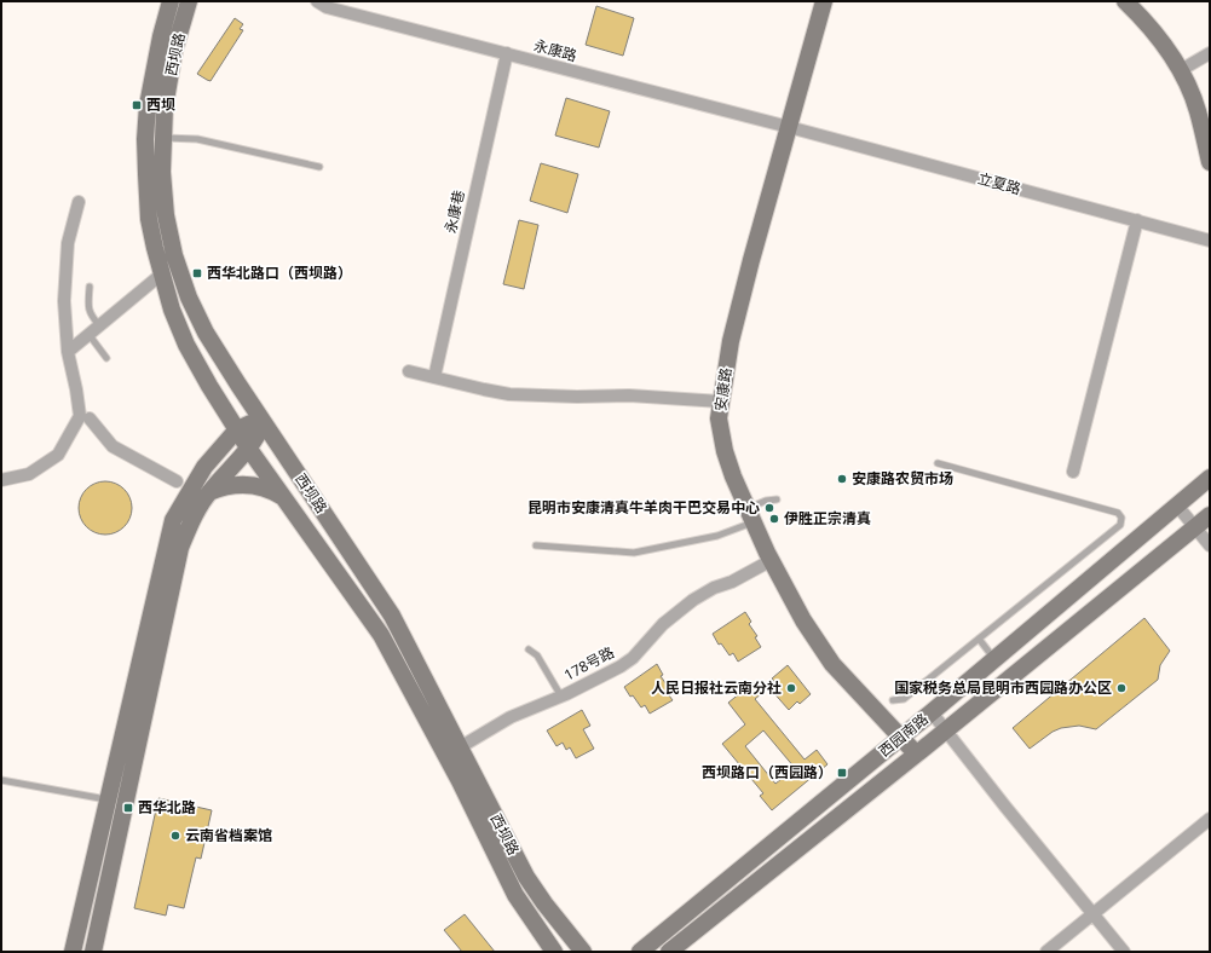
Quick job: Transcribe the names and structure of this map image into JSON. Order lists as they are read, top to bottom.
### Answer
{
  "streets": {
    "main road": ["西坝路", "安康路", "西园南路"],
    "street": [
      "永康路",
      "立夏路",
      "永康巷",
      "178号路"
    ]
  },
  "crossings": [
    ["永康路", "立夏路"],
    ["永康路", "永康巷"],
    ["永康路", "安康路"],
    ["西坝路", "178号路"],
    ["立夏路", "安康路"],
    ["安康路", "178号路"],
    ["安康路", "西园南路"]
  ],
  "places": {
    "transit": [
      "西坝",
      "西华北路口（西坝路）",
      "西坝路口（西园路）",
      "西华北路"
    ],
    "other": [
      "安康路农贸市场",
      "昆明市安康清真牛羊肉干巴交易中心",
      "伊胜正宗清真",
      "人民日报社云南分社",
      "国家税务总局昆明市西园路办公区",
      "云南省档案馆"
    ]
  }
}
